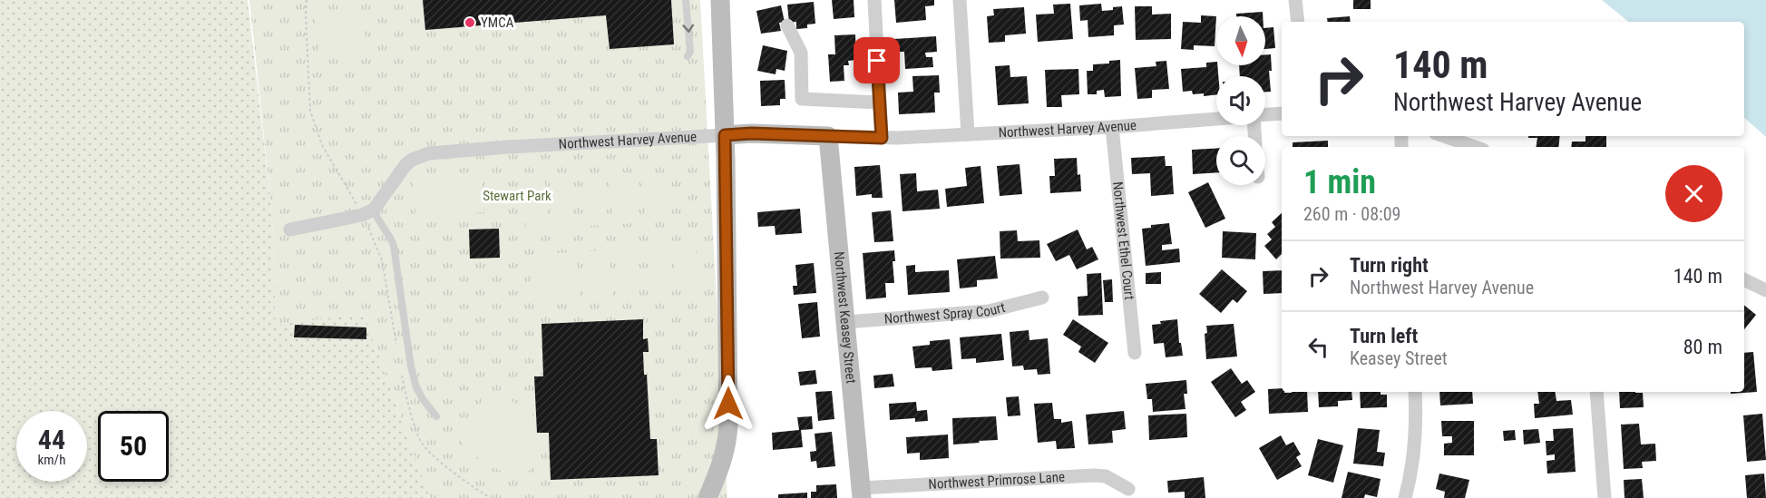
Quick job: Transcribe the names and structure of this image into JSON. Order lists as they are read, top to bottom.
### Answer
{
  "streets": {
    "main road": ["Northwest Harvey Avenue", "Northwest Keasey Street"],
    "street": ["Northwest Ethel Court", "Northwest Spray Court", "Northwest Primrose Lane"]
  },
  "crossings": [
    ["Northwest Harvey Avenue", "Northwest Ethel Court"],
    ["Northwest Harvey Avenue", "Northwest Keasey Street"],
    ["Northwest Spray Court", "Northwest Keasey Street"],
    ["Northwest Keasey Street", "Northwest Primrose Lane"]
  ],
  "parks": ["Stewart Park"],
  "places": ["YMCA"],
  "north": "bottom",
  "page": {
    "turn": ["140 m", "Northwest Harvey Avenue"],
    "heading": ["1 min", "260 m · 08:09"],
    "list": [
      {
        "name": "Turn right",
        "note": "Northwest Harvey Avenue",
        "value": "140 m"
      },
      {
        "name": "Turn left",
        "note": "Keasey Street",
        "value": "80 m"
      }
    ],
    "speed": "44 km/h",
    "limit": "50"
  }
}
